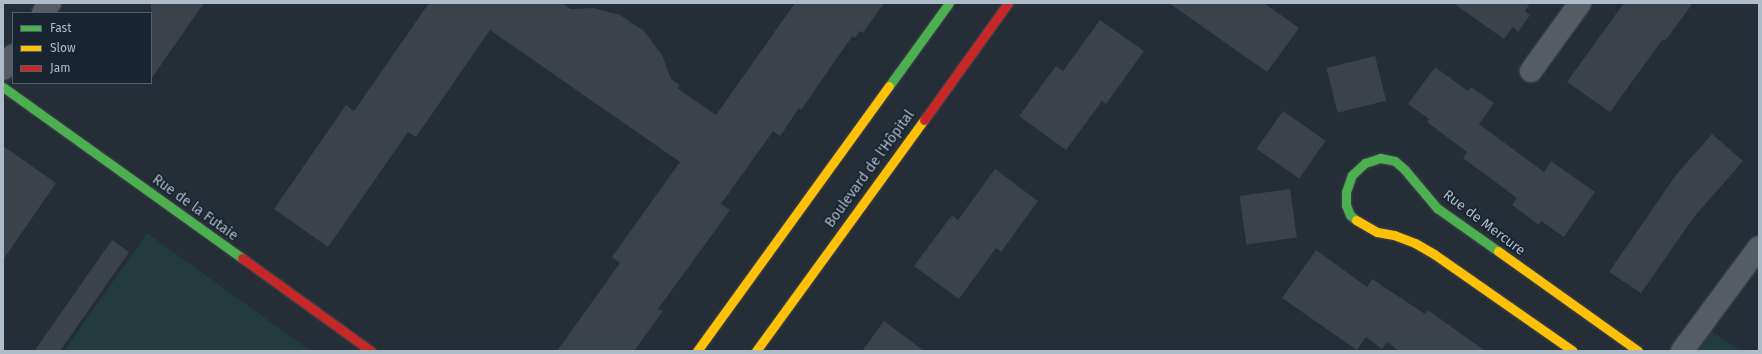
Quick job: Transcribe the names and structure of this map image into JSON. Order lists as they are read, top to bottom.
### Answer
{
  "streets": {
    "street": ["Boulevard de l'Hôpital", "Rue de la Futaie", "Rue de Mercure"]
  },
  "legend": ["Fast", "Slow", "Jam"]
}
